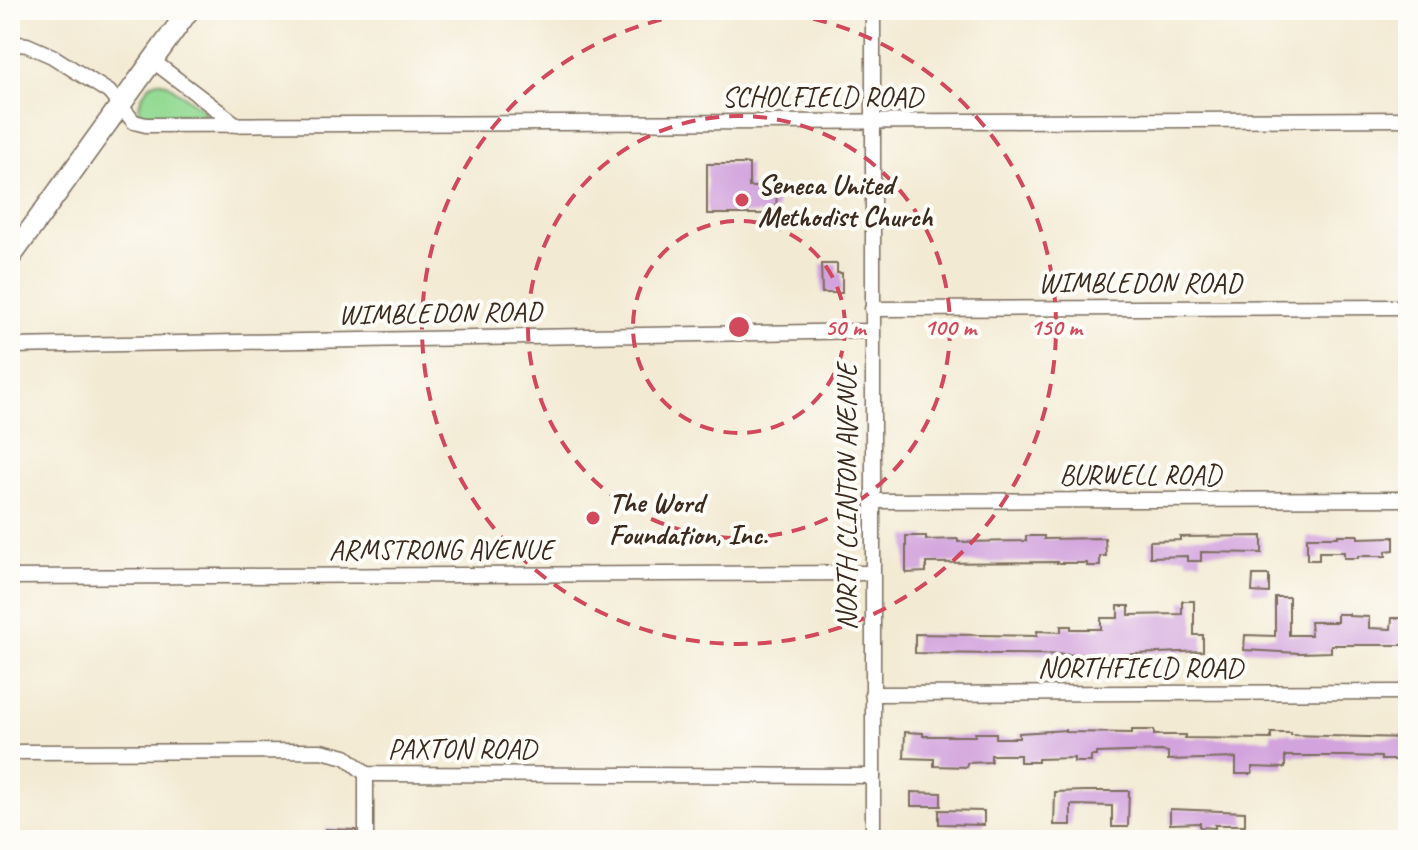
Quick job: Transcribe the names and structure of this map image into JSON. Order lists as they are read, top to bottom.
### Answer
{
  "streets": {
    "street": [
      "SCHOLFIELD ROAD",
      "WIMBLEDON ROAD",
      "BURWELL ROAD",
      "NORTH CLINTON AVENUE",
      "ARMSTRONG AVENUE",
      "NORTHFIELD ROAD",
      "PAXTON ROAD"
    ]
  },
  "crossings": [
    ["SCHOLFIELD ROAD", "NORTH CLINTON AVENUE"],
    ["WIMBLEDON ROAD", "NORTH CLINTON AVENUE"],
    ["BURWELL ROAD", "NORTH CLINTON AVENUE"],
    ["NORTH CLINTON AVENUE", "ARMSTRONG AVENUE"],
    ["NORTH CLINTON AVENUE", "NORTHFIELD ROAD"],
    ["NORTH CLINTON AVENUE", "PAXTON ROAD"]
  ],
  "places": ["Seneca United Methodist Church", "The Word Foundation, Inc."],
  "rings": ["50 m", "100 m", "150 m"]
}
